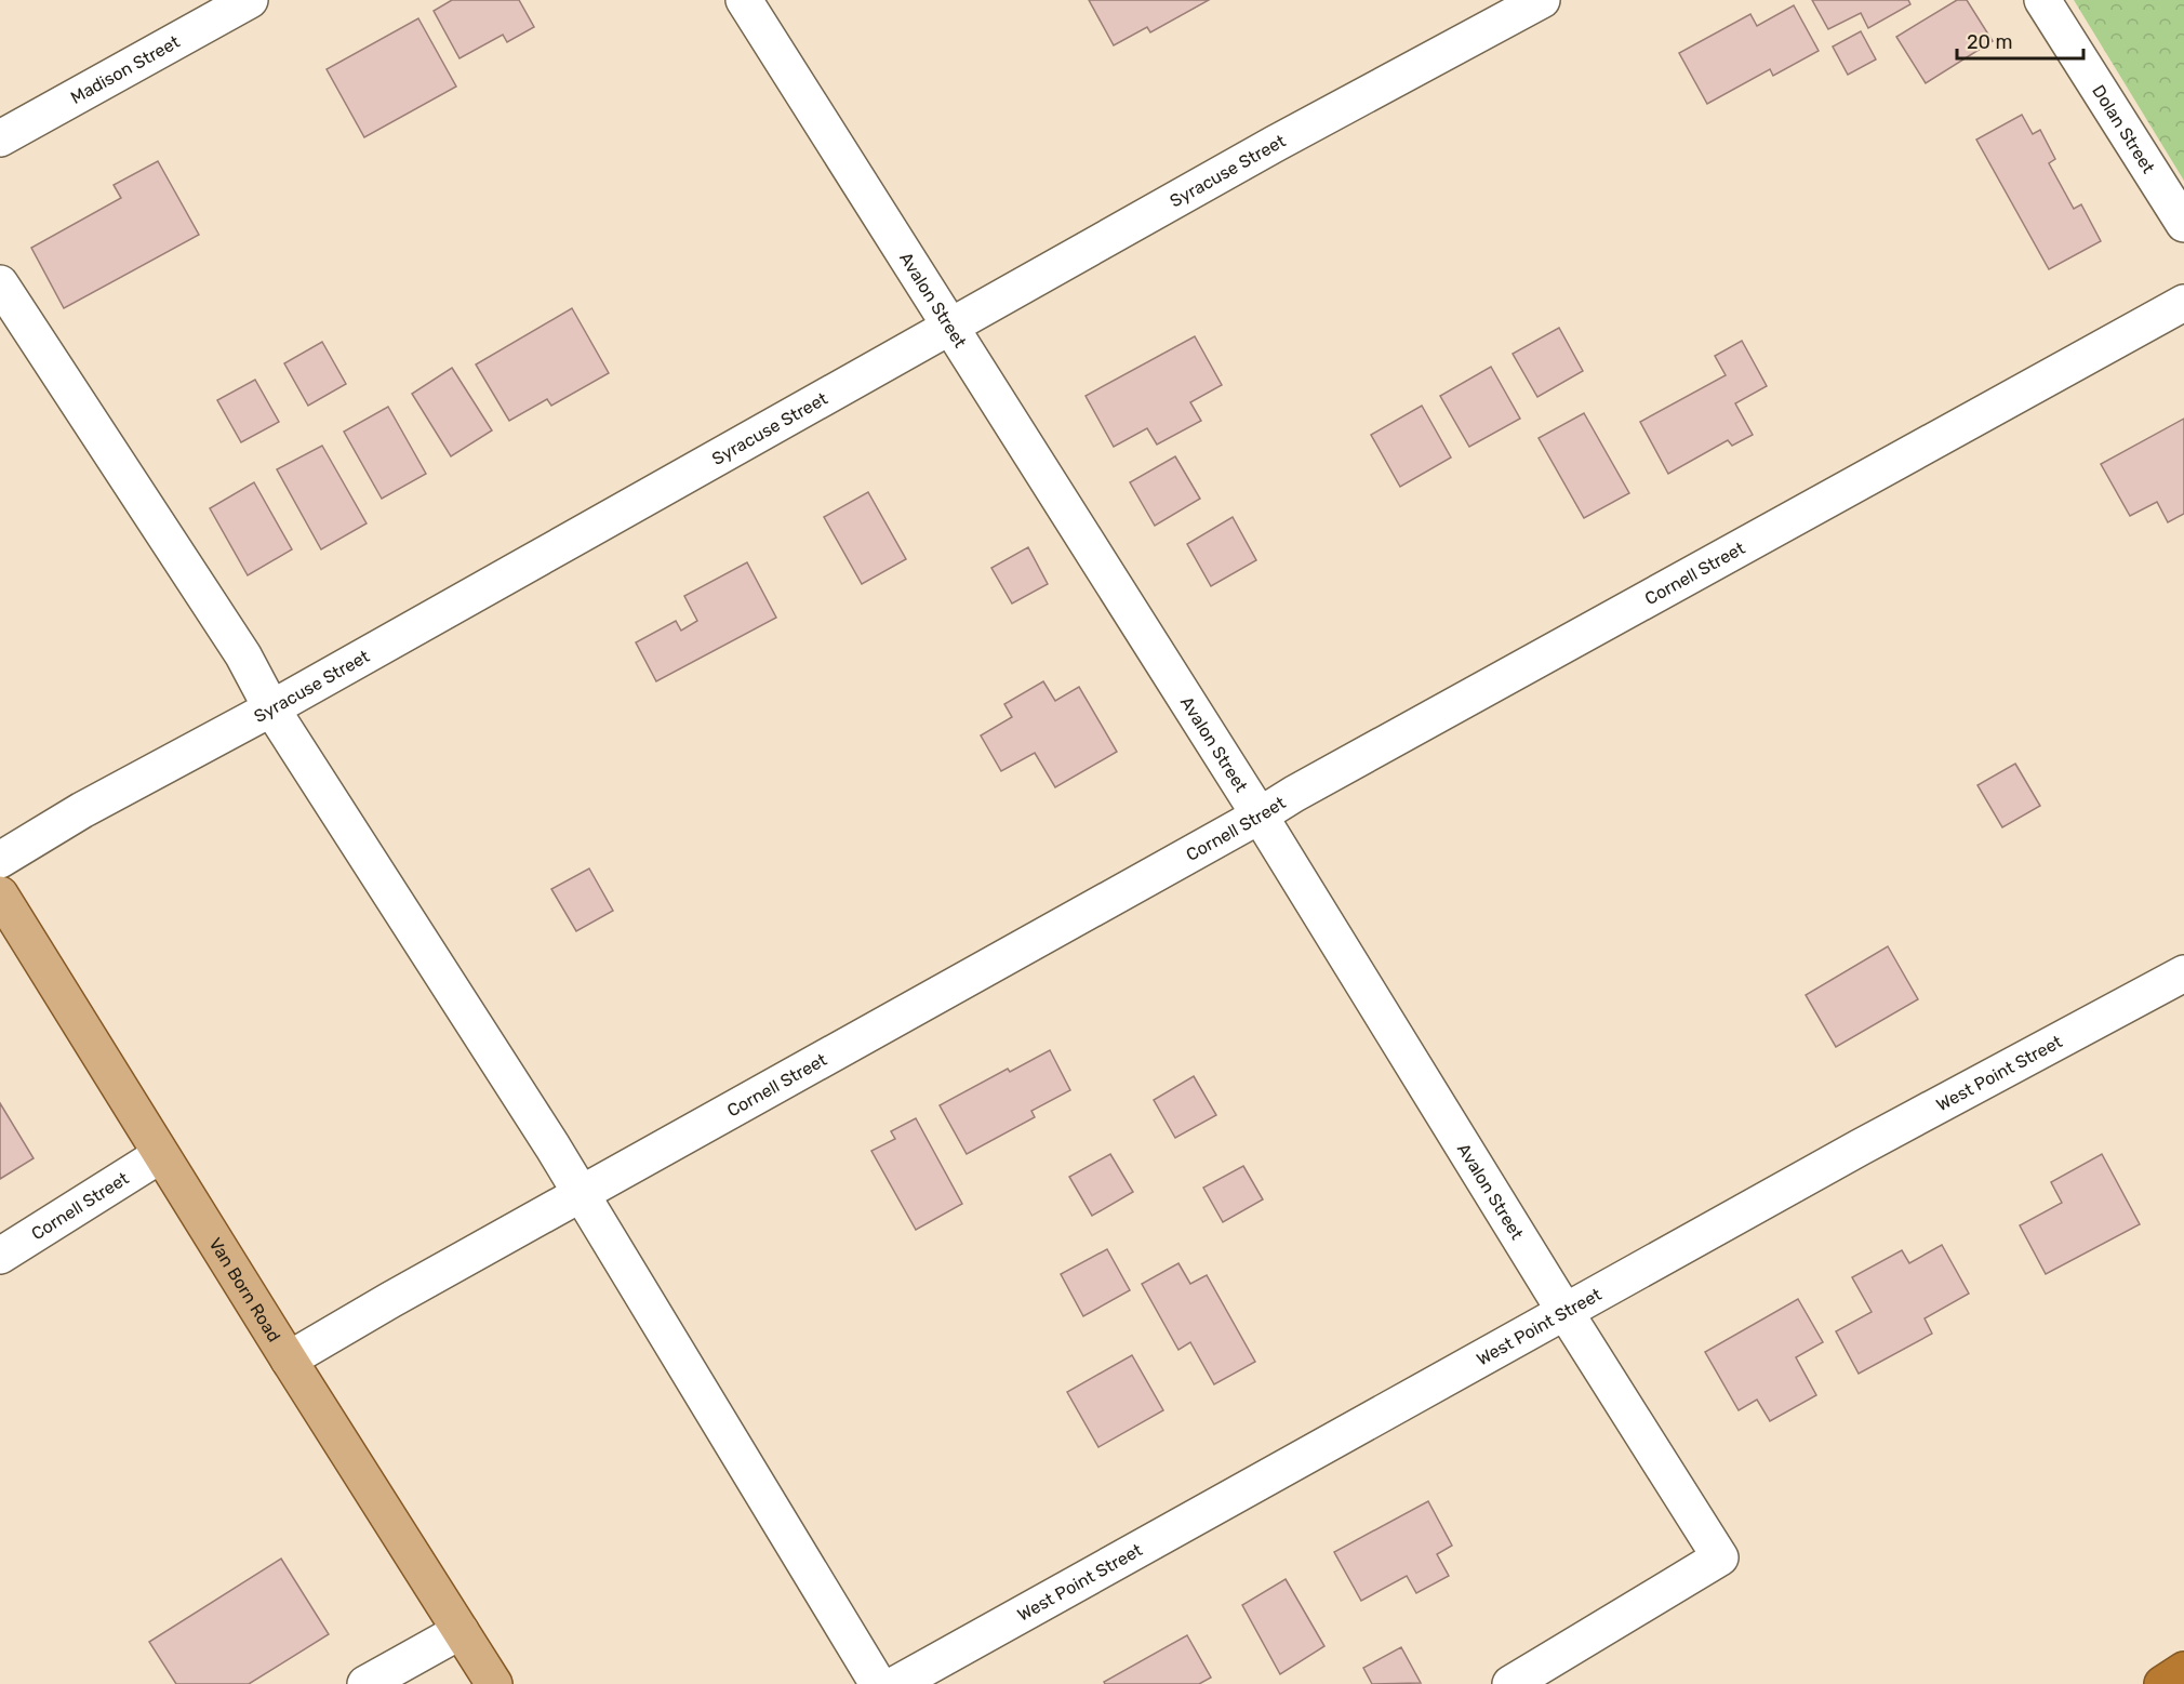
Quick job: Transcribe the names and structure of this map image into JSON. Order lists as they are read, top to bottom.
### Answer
{
  "streets": {
    "main road": ["Van Born Road"],
    "street": [
      "Madison Street",
      "Dolan Street",
      "Syracuse Street",
      "Avalon Street",
      "Cornell Street",
      "West Point Street"
    ]
  },
  "crossings": [
    ["Syracuse Street", "Avalon Street"],
    ["Avalon Street", "Cornell Street"],
    ["Avalon Street", "West Point Street"],
    ["Cornell Street", "Van Born Road"]
  ],
  "scale_bar": "20 m"
}
